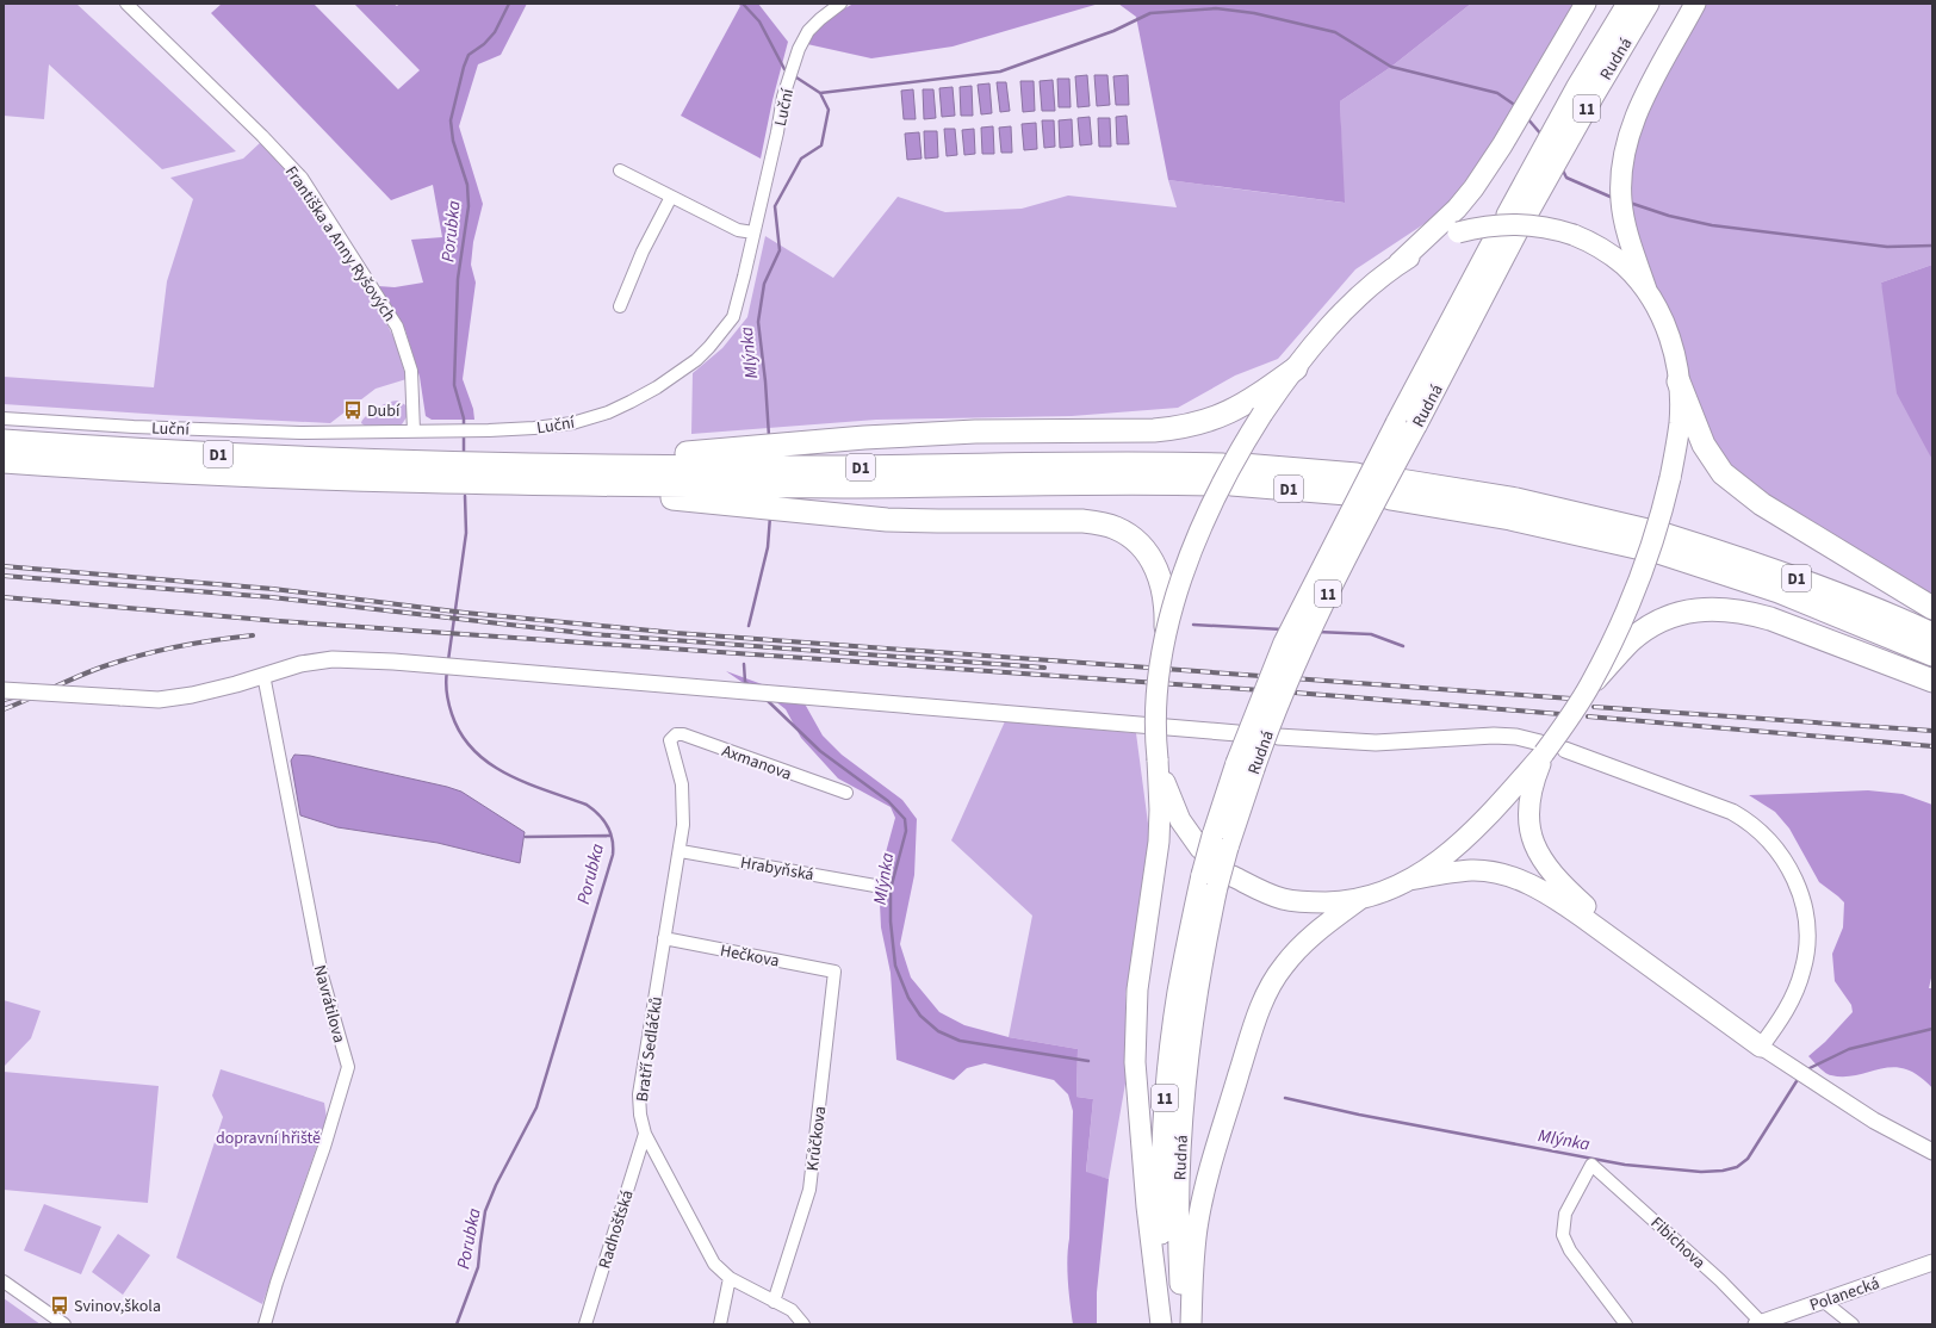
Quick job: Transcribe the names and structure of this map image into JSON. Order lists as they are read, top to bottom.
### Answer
{
  "streets": {
    "highway": ["Rudná", "11", "D1"],
    "street": [
      "Luční",
      "Františka a Anny Ryšových",
      "Axmanova",
      "Hrabyňská",
      "Hečkova",
      "Navrátilova",
      "Bratří Sedláčků",
      "Krůčkova",
      "Radhošťská",
      "Fibichova",
      "Polanecká"
    ]
  },
  "crossings": [
    ["Luční", "Františka a Anny Ryšových"],
    ["Axmanova", "Bratří Sedláčků"],
    ["Hrabyňská", "Bratří Sedláčků"],
    ["Hečkova", "Bratří Sedláčků"],
    ["Hečkova", "Krůčkova"],
    ["Bratří Sedláčků", "Krůčkova"],
    ["Bratří Sedláčků", "Radhošťská"],
    ["Fibichova", "Polanecká"]
  ],
  "water": ["Porubka", "Mlýnka"],
  "parks": ["dopravní hřiště"],
  "places": {
    "bus stop": ["Dubí", "Svinov,škola"]
  }
}
